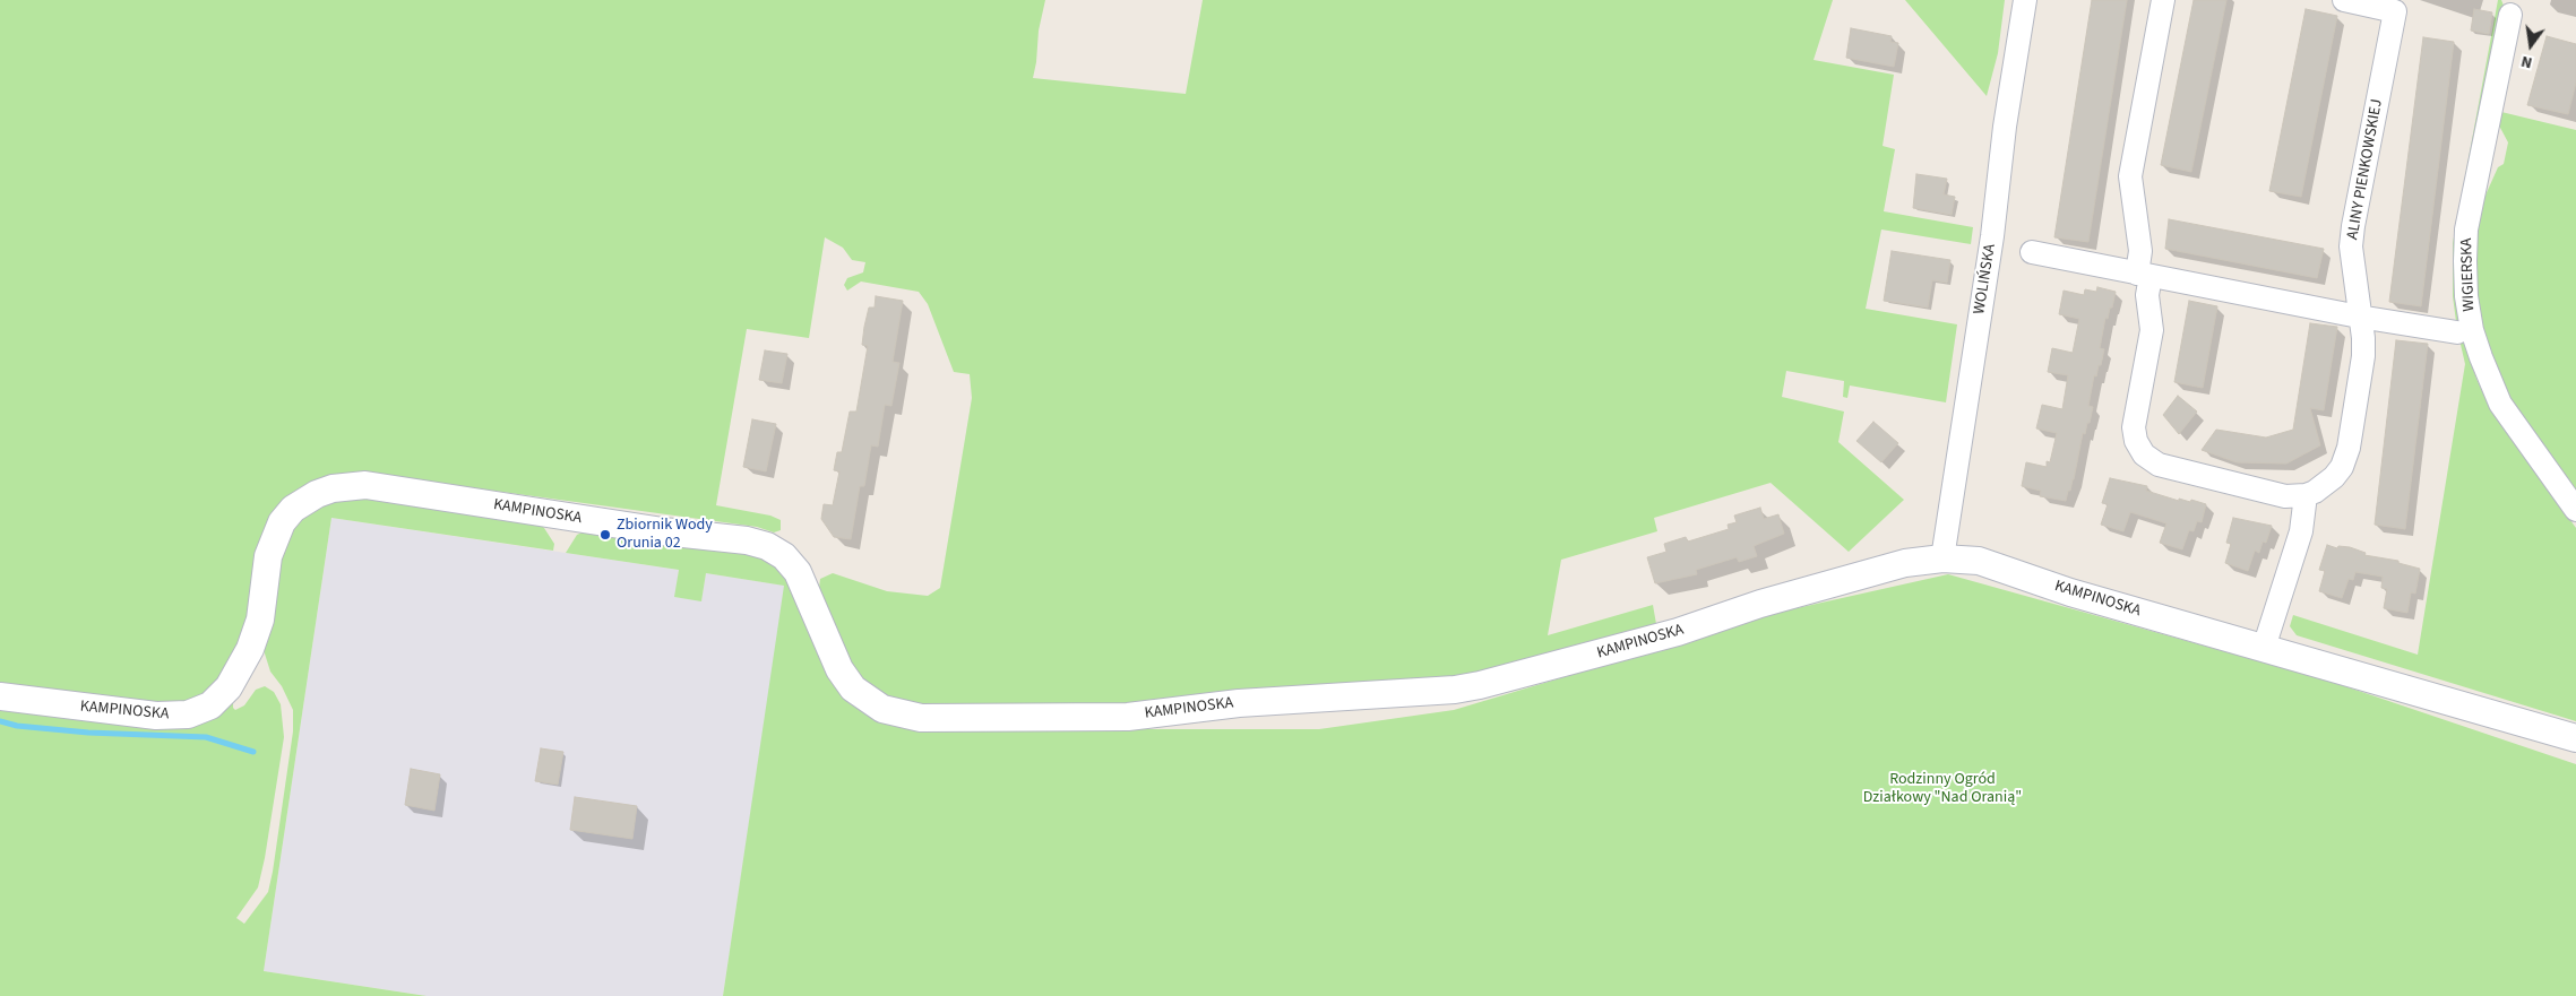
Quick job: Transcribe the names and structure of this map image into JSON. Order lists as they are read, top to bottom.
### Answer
{
  "streets": {
    "street": [
      "ALINY PIENKOWSKIEJ",
      "WIGIERSKA",
      "WOLIŃSKA",
      "KAMPINOSKA"
    ]
  },
  "crossings": [
    ["WOLIŃSKA", "KAMPINOSKA"]
  ],
  "parks": ["Rodzinny Ogród Działkowy \"Nad Oranią\""],
  "places": ["Zbiornik Wody Orunia 02"],
  "north": "bottom"
}
